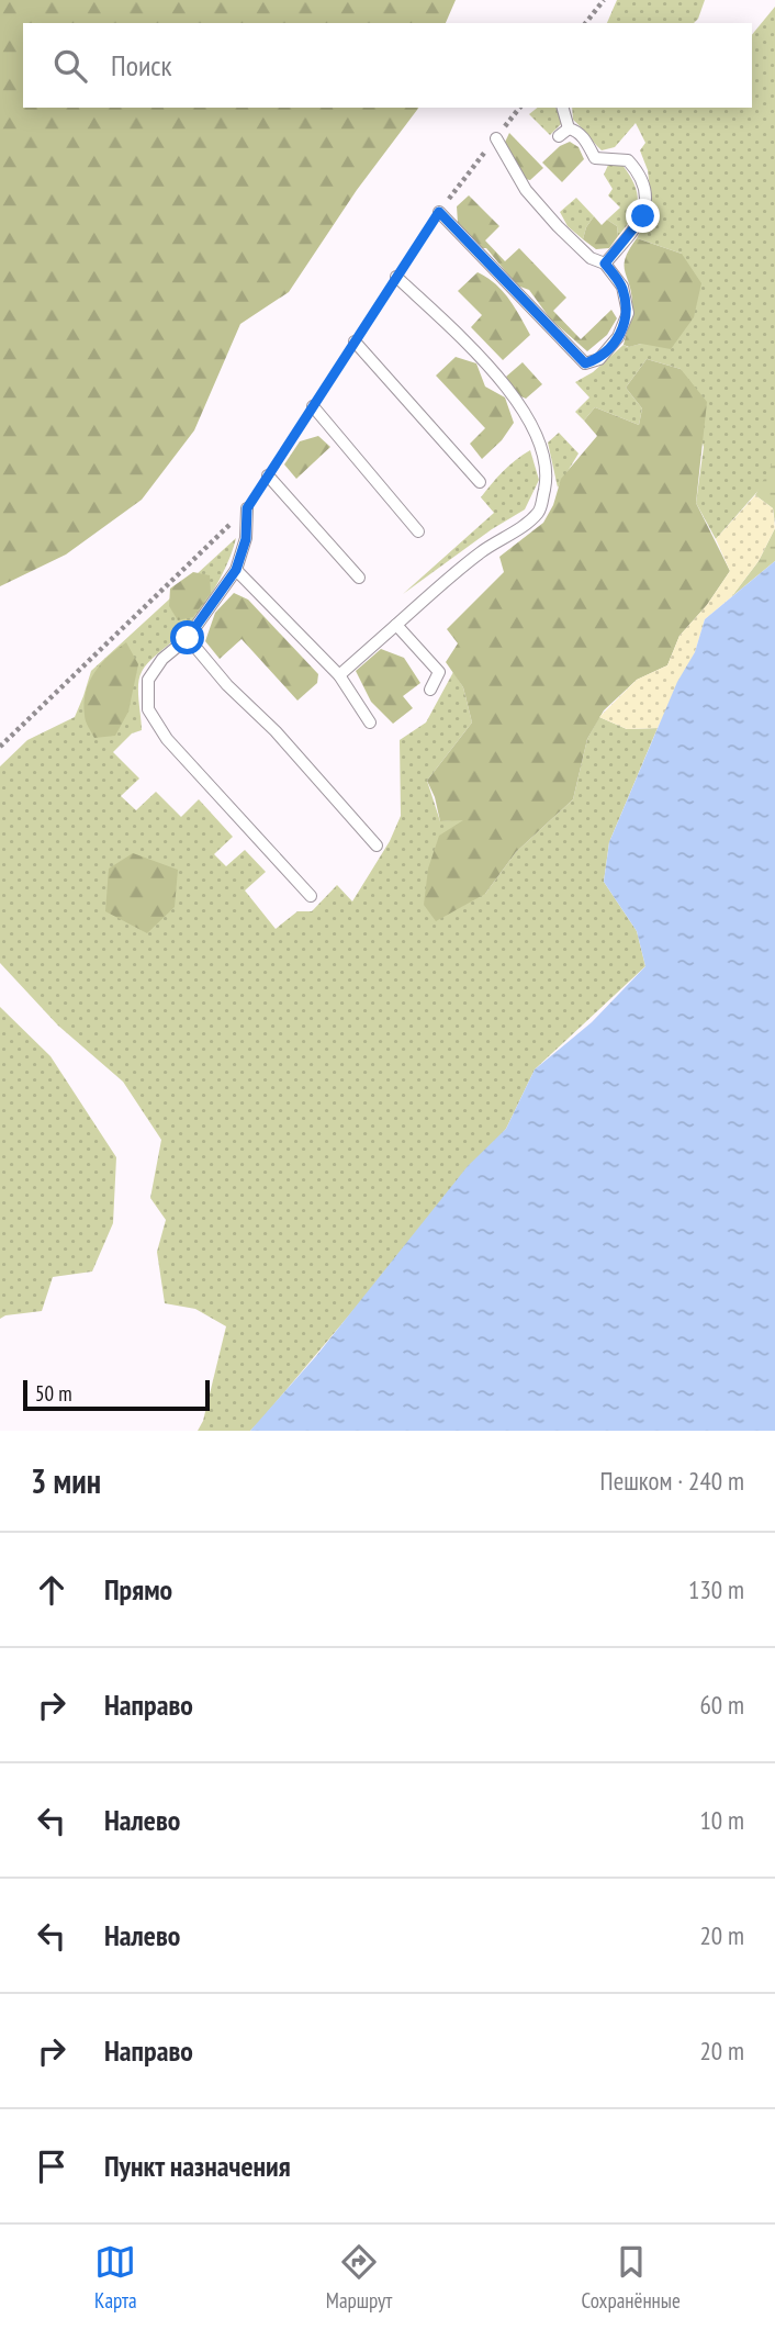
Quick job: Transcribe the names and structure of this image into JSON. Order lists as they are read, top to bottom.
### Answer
{
  "scale_bar": "50 m",
  "page": {
    "search": "Поиск",
    "scale": "50 m",
    "heading": ["3 мин", "Пешком · 240 m"],
    "list": [
      ["Прямо", "130 m"],
      ["Направо", "60 m"],
      ["Налево", "10 m"],
      ["Налево", "20 m"],
      ["Направо", "20 m"],
      "Пункт назначения"
    ],
    "nav": ["Карта", "Маршрут", "Сохранённые"]
  }
}
